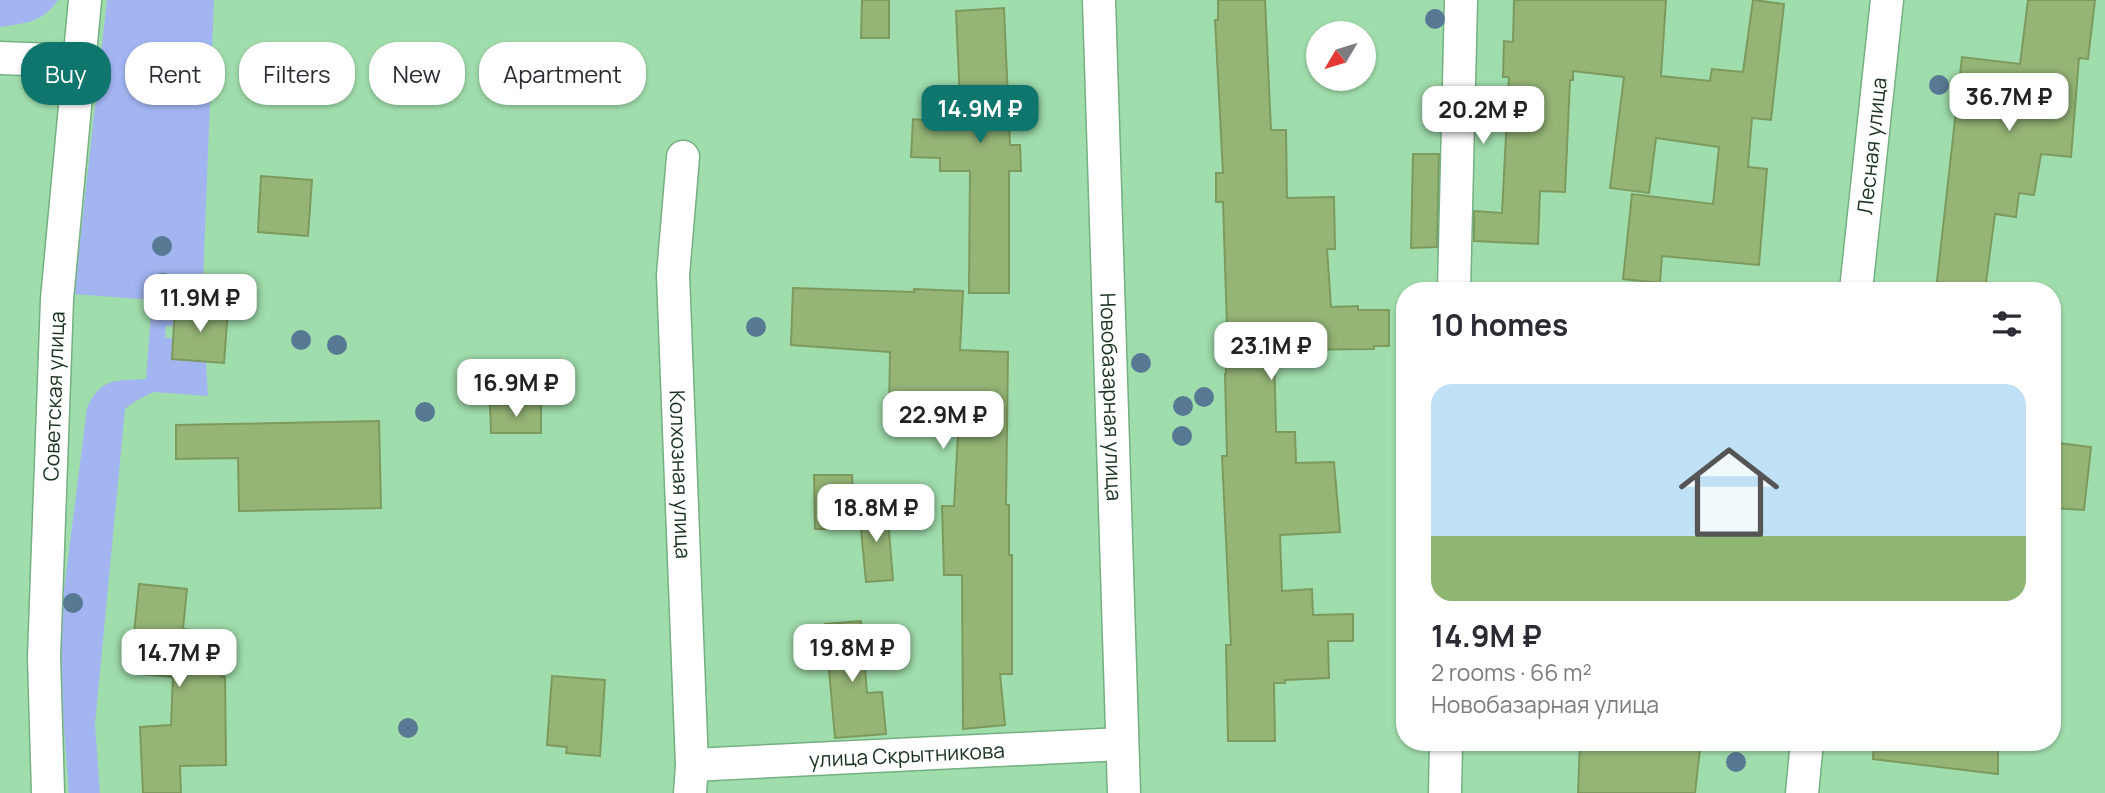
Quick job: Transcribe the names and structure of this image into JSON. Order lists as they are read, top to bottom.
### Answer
{
  "streets": {
    "street": [
      "Лесная улица",
      "Советская улица",
      "Новобазарная улица",
      "Колхозная улица",
      "улица Скрытникова"
    ]
  },
  "crossings": [
    ["Новобазарная улица", "улица Скрытникова"],
    ["Колхозная улица", "улица Скрытникова"]
  ],
  "north": "bottom left",
  "page": {
    "chip": [
      "Buy",
      "Rent",
      "Filters",
      "New",
      "Apartment"
    ],
    "price": [
      "36.7M ₽",
      "14.9M ₽",
      "20.2M ₽",
      "11.9M ₽",
      "23.1M ₽",
      "16.9M ₽",
      "22.9M ₽",
      "18.8M ₽",
      "19.8M ₽",
      "14.7M ₽"
    ],
    "heading": "10 homes",
    "list": [
      {
        "name": "14.9M ₽",
        "note": "2 rooms · 66 m² · Новобазарная улица"
      }
    ]
  }
}
